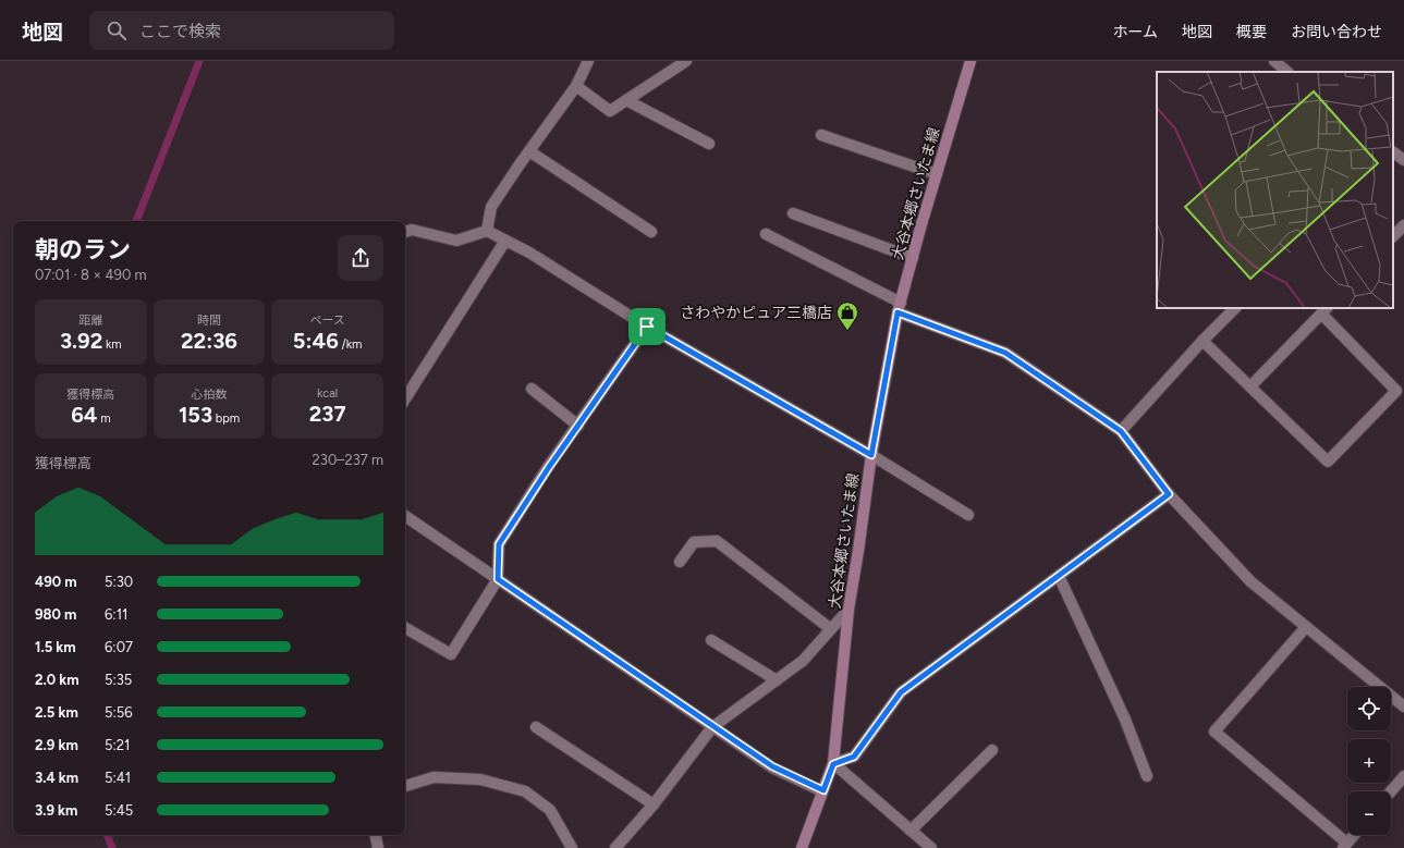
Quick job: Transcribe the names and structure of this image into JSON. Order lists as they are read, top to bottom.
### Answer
{
  "streets": {
    "main road": ["大谷本郷さいたま線"]
  },
  "places": {
    "shop": ["さわやかピュア三橋店"]
  },
  "page": {
    "header": "地図",
    "search": "ここで検索",
    "nav": [
      "ホーム",
      "地図",
      "概要",
      "お問い合わせ"
    ],
    "heading": ["朝のラン", "07:01 · 8 × 490 m"],
    "stats": [
      ["距離", "3.92 km"],
      ["時間", "22:36"],
      ["ペース", "5:46 /km"],
      ["獲得標高", "64 m"],
      ["心拍数", "153 bpm"],
      ["kcal", "237"]
    ],
    "chart": ["獲得標高", "230–237 m"],
    "list": [
      {
        "name": "490 m",
        "note": "5:30"
      },
      {
        "name": "980 m",
        "note": "6:11"
      },
      {
        "name": "1.5 km",
        "note": "6:07"
      },
      {
        "name": "2.0 km",
        "note": "5:35"
      },
      {
        "name": "2.5 km",
        "note": "5:56"
      },
      {
        "name": "2.9 km",
        "note": "5:21"
      },
      {
        "name": "3.4 km",
        "note": "5:41"
      },
      {
        "name": "3.9 km",
        "note": "5:45"
      }
    ],
    "map_buttons": ["+", "−"]
  }
}
